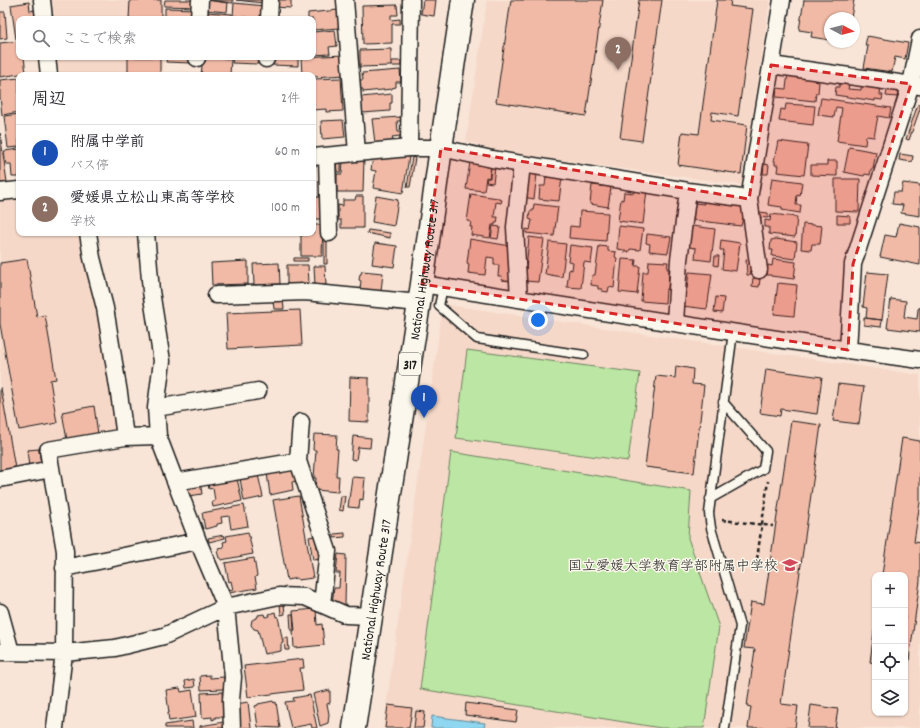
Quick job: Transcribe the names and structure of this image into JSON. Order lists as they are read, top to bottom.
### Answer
{
  "streets": {
    "highway": ["National Highway Route 317", "317"]
  },
  "places": {
    "school or university": ["国立愛媛大学教育学部附属中学校"]
  },
  "north": "right",
  "page": {
    "search": "ここで検索",
    "pins": ["2", "1"],
    "heading": ["周辺", "2件"],
    "list": [
      {
        "mark": "1",
        "name": "附属中学前",
        "note": "バス停",
        "value": "60 m"
      },
      {
        "mark": "2",
        "name": "愛媛県立松山東高等学校",
        "note": "学校",
        "value": "100 m"
      }
    ],
    "map_buttons": ["+", "−"]
  }
}
